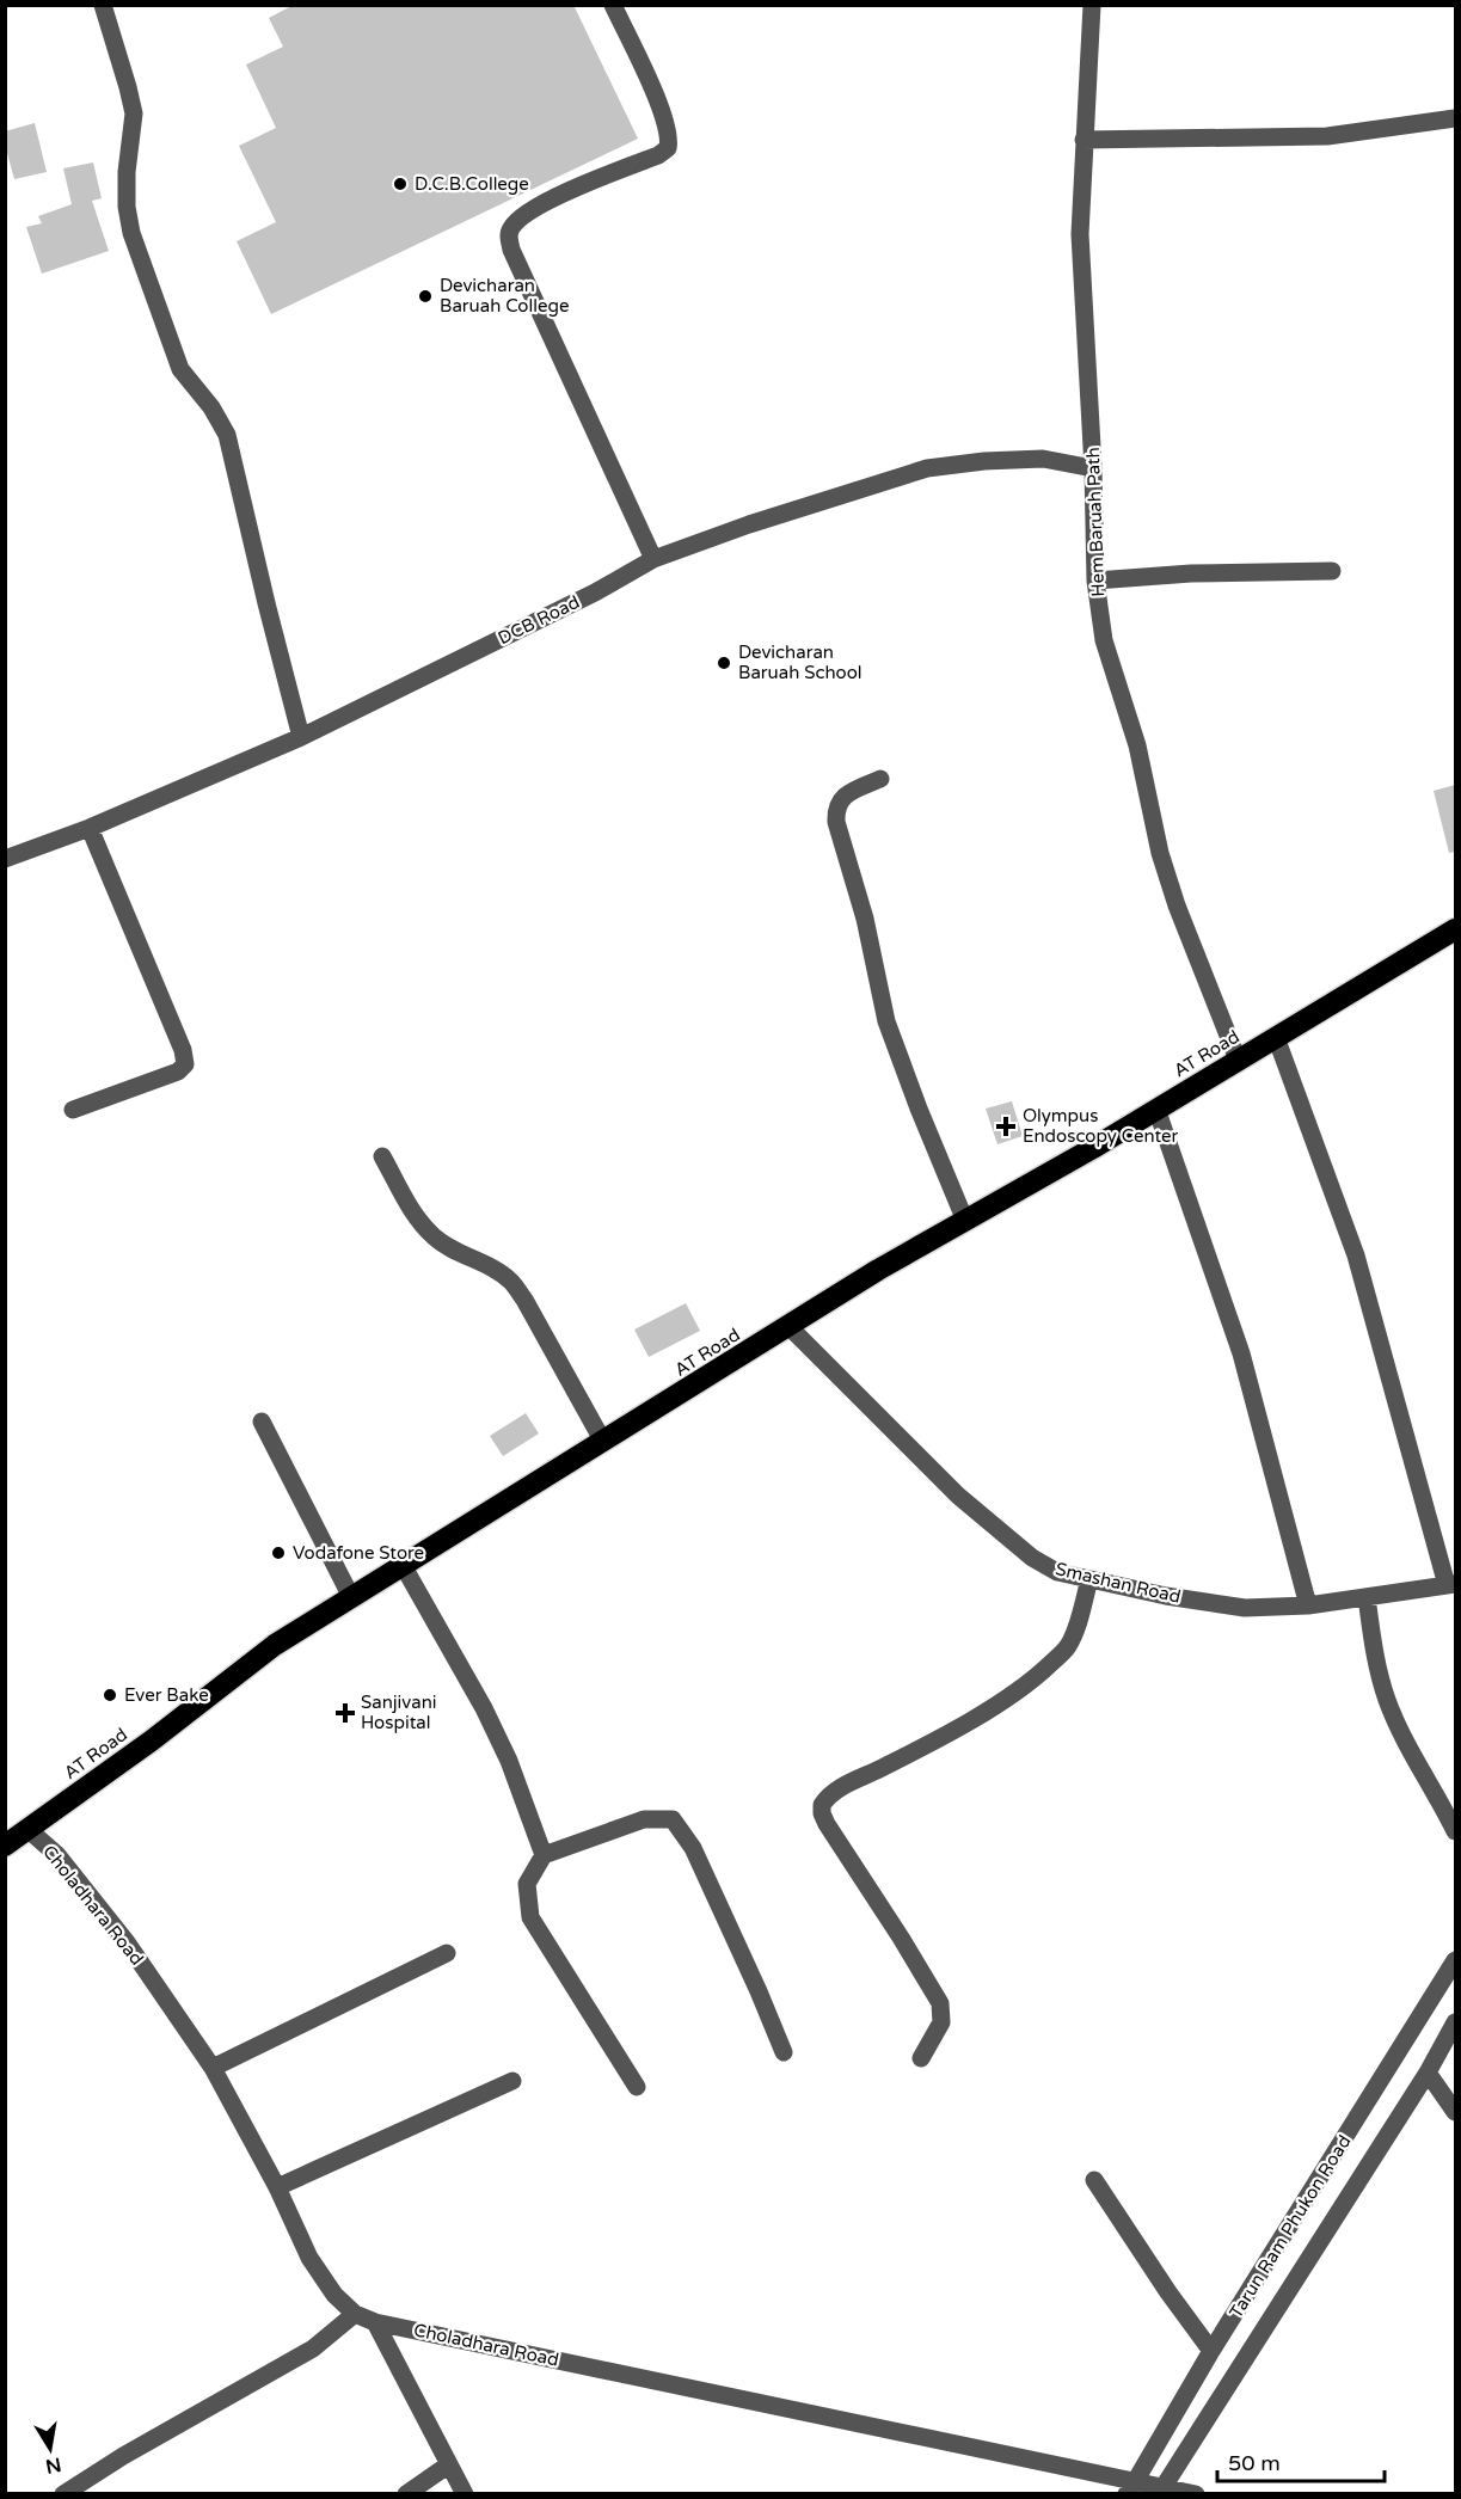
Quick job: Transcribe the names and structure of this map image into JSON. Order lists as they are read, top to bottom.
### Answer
{
  "streets": {
    "highway": ["AT Road"],
    "street": [
      "Hem Baruah Path",
      "DCB Road",
      "Smashan Road",
      "Choladhara Road",
      "Tarun Ram Phukon Road"
    ]
  },
  "crossings": [
    ["Hem Baruah Path", "DCB Road"],
    ["Hem Baruah Path", "AT Road"],
    ["AT Road", "Smashan Road"],
    ["AT Road", "Choladhara Road"],
    ["Choladhara Road", "Tarun Ram Phukon Road"]
  ],
  "places": {
    "other": [
      "D.C.B.College",
      "Devicharan Baruah College",
      "Devicharan Baruah School",
      "Vodafone Store",
      "Ever Bake"
    ],
    "health": ["Olympus Endoscopy Center", "Sanjivani Hospital"]
  },
  "scale_bar": "50 m",
  "north": "bottom"
}
